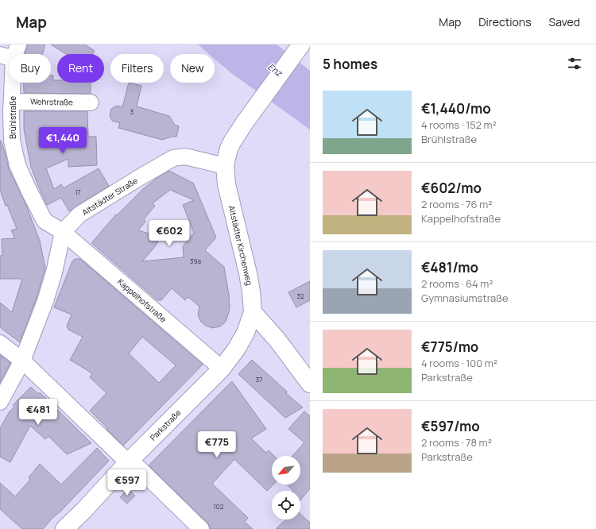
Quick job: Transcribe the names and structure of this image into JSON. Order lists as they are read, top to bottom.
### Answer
{
  "streets": {
    "main road": ["Altstädter Kirchenweg", "Parkstraße"],
    "street": [
      "Wehrstraße",
      "Brühlstraße",
      "Altstädter Straße",
      "Kappelhofstraße"
    ]
  },
  "crossings": [
    ["Wehrstraße", "Brühlstraße"],
    ["Brühlstraße", "Altstädter Straße"],
    ["Brühlstraße", "Kappelhofstraße"],
    ["Altstädter Straße", "Altstädter Kirchenweg"],
    ["Altstädter Straße", "Kappelhofstraße"],
    ["Altstädter Kirchenweg", "Parkstraße"],
    ["Kappelhofstraße", "Parkstraße"]
  ],
  "water": ["Enz"],
  "house_numbers": [
    "3",
    "17",
    "39a",
    "32",
    "37",
    "102"
  ],
  "north": "bottom left",
  "page": {
    "header": "Map",
    "nav": ["Map", "Directions", "Saved"],
    "heading": "5 homes",
    "chip": [
      "Buy",
      "Rent",
      "Filters",
      "New"
    ],
    "list": [
      {
        "name": "€1,440/mo",
        "note": "4 rooms · 152 m² · Brühlstraße"
      },
      {
        "name": "€602/mo",
        "note": "2 rooms · 76 m² · Kappelhofstraße"
      },
      {
        "name": "€481/mo",
        "note": "2 rooms · 64 m² · Gymnasiumstraße"
      },
      {
        "name": "€775/mo",
        "note": "4 rooms · 100 m² · Parkstraße"
      },
      {
        "name": "€597/mo",
        "note": "2 rooms · 78 m² · Parkstraße"
      }
    ],
    "price": [
      "€1,440",
      "€602",
      "€481",
      "€775",
      "€597"
    ]
  }
}
